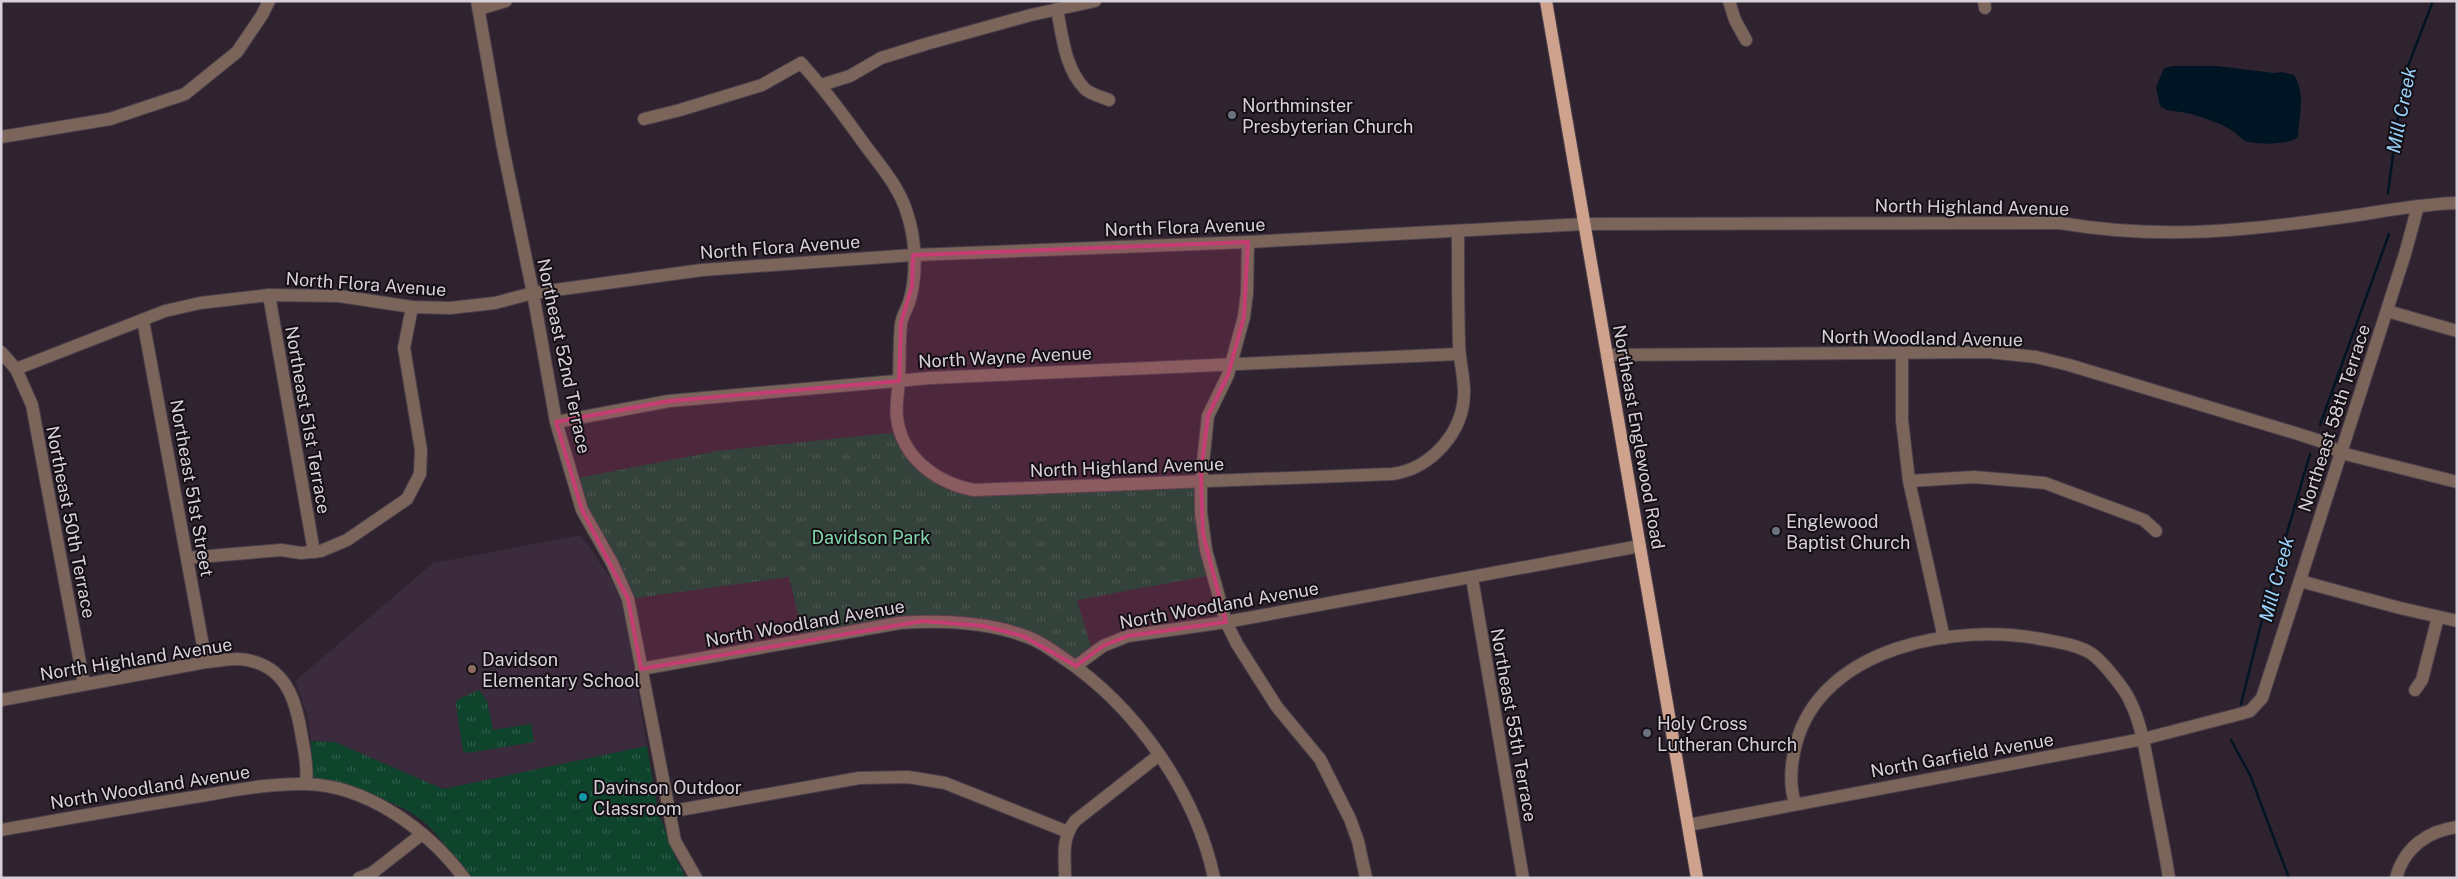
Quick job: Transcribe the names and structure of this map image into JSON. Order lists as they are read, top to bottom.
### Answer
{
  "streets": {
    "main road": ["Northeast Englewood Road"],
    "street": [
      "North Highland Avenue",
      "North Flora Avenue",
      "North Woodland Avenue",
      "Northeast 52nd Terrace",
      "North Wayne Avenue",
      "Northeast 58th Terrace",
      "Northeast 51st Terrace",
      "Northeast 51st Street",
      "Northeast 50th Terrace",
      "Northeast 55th Terrace",
      "North Garfield Avenue"
    ]
  },
  "crossings": [
    ["North Highland Avenue", "North Flora Avenue"],
    ["North Highland Avenue", "North Woodland Avenue"],
    ["North Highland Avenue", "North Wayne Avenue"],
    ["North Highland Avenue", "Northeast 58th Terrace"],
    ["North Highland Avenue", "Northeast Englewood Road"],
    ["North Highland Avenue", "Northeast 51st Street"],
    ["North Highland Avenue", "Northeast 50th Terrace"],
    ["North Flora Avenue", "Northeast 52nd Terrace"],
    ["North Flora Avenue", "Northeast 51st Terrace"],
    ["North Flora Avenue", "Northeast Englewood Road"],
    ["North Flora Avenue", "Northeast 51st Street"],
    ["North Flora Avenue", "Northeast 50th Terrace"],
    ["North Woodland Avenue", "Northeast 52nd Terrace"],
    ["North Woodland Avenue", "Northeast 58th Terrace"],
    ["North Woodland Avenue", "Northeast Englewood Road"],
    ["North Woodland Avenue", "Northeast 55th Terrace"],
    ["Northeast 52nd Terrace", "North Wayne Avenue"],
    ["Northeast 58th Terrace", "North Garfield Avenue"],
    ["Northeast Englewood Road", "North Garfield Avenue"]
  ],
  "water": ["Mill Creek"],
  "parks": ["Davidson Park"],
  "places": [
    "Northminster Presbyterian Church",
    "Englewood Baptist Church",
    "Davidson Elementary School",
    "Holy Cross Lutheran Church",
    "Davinson Outdoor Classroom"
  ]
}
